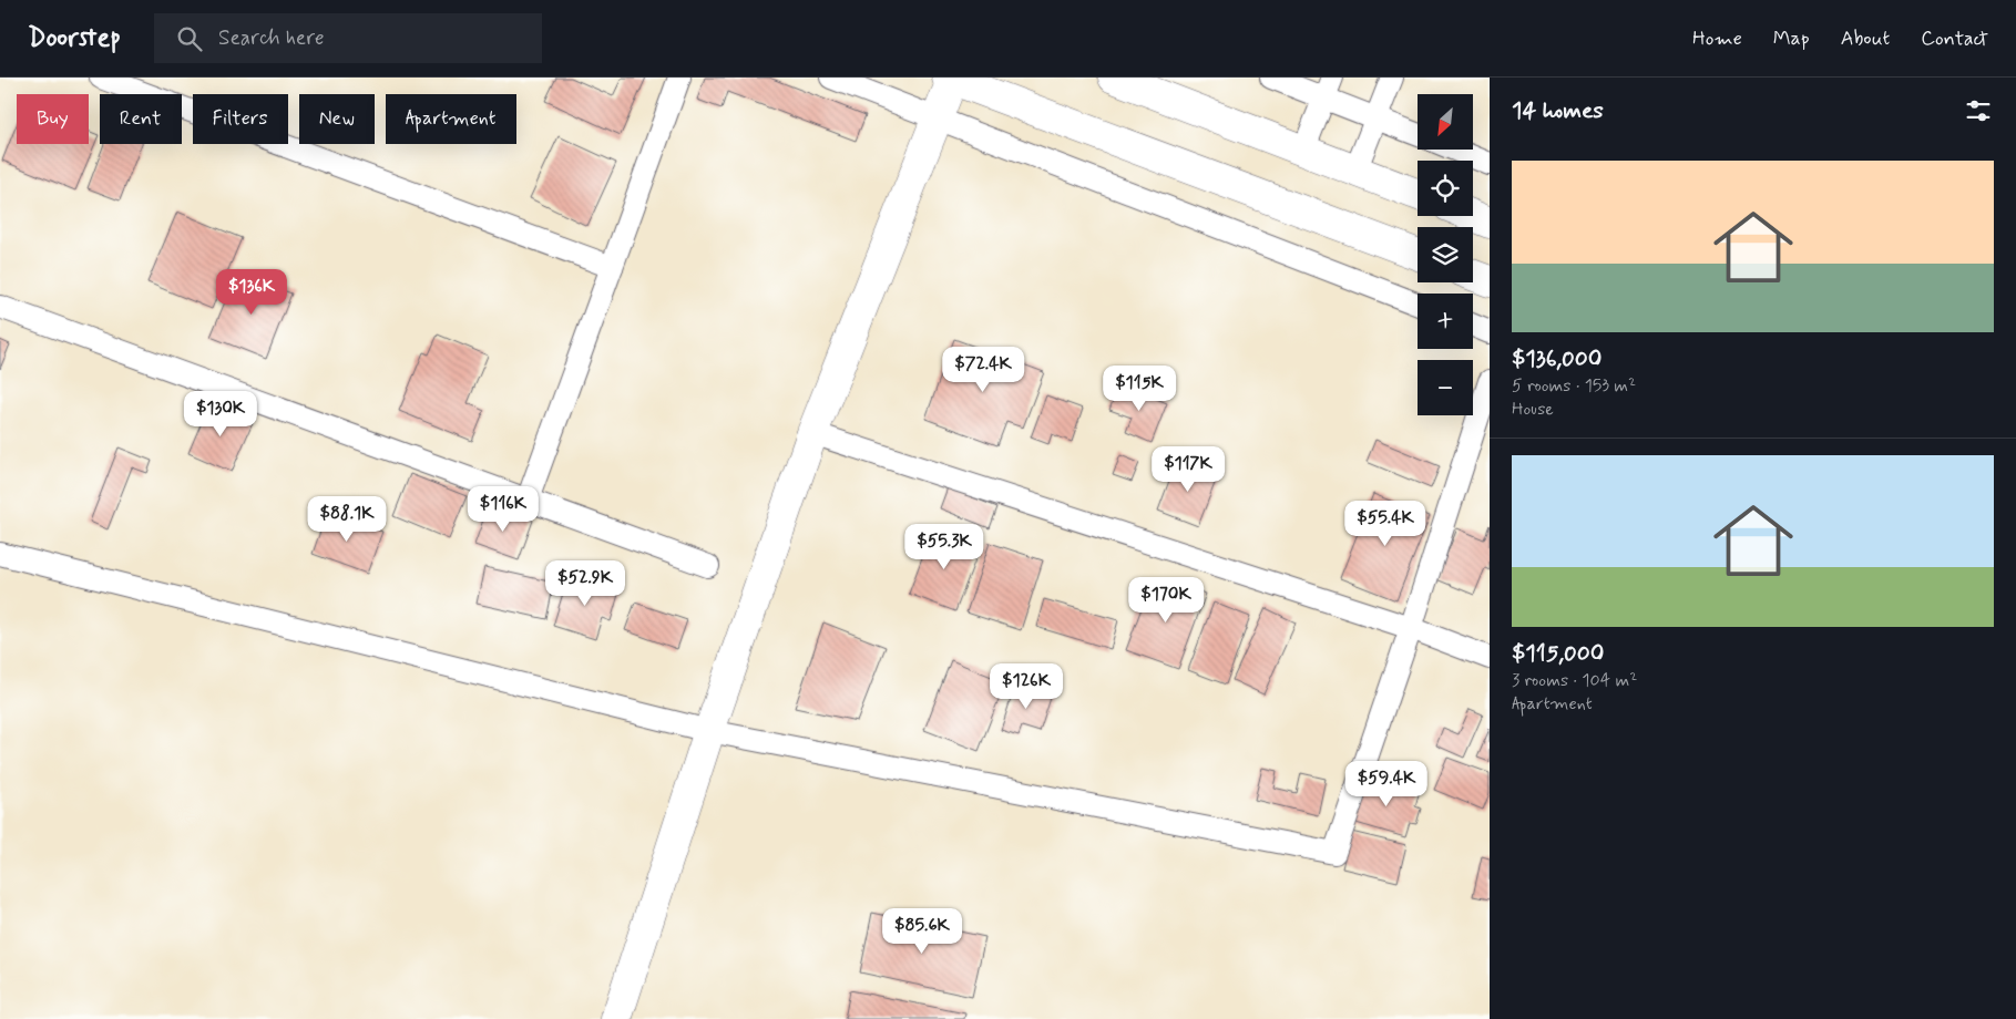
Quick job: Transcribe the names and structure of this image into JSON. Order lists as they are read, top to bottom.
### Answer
{
  "north": "bottom left",
  "page": {
    "header": "Doorstep",
    "search": "Search here",
    "nav": [
      "Home",
      "Map",
      "About",
      "Contact"
    ],
    "heading": "14 homes",
    "map_buttons": ["+", "−"],
    "chip": [
      "Buy",
      "Rent",
      "Filters",
      "New",
      "Apartment"
    ],
    "list": [
      {
        "name": "$136,000",
        "note": "5 rooms · 153 m² · House"
      },
      {
        "name": "$115,000",
        "note": "3 rooms · 104 m² · Apartment"
      }
    ],
    "price": [
      "$136K",
      "$72.4K",
      "$115K",
      "$130K",
      "$117K",
      "$116K",
      "$88.1K",
      "$55.4K",
      "$55.3K",
      "$52.9K",
      "$170K",
      "$126K",
      "$59.4K",
      "$85.6K"
    ]
  }
}
